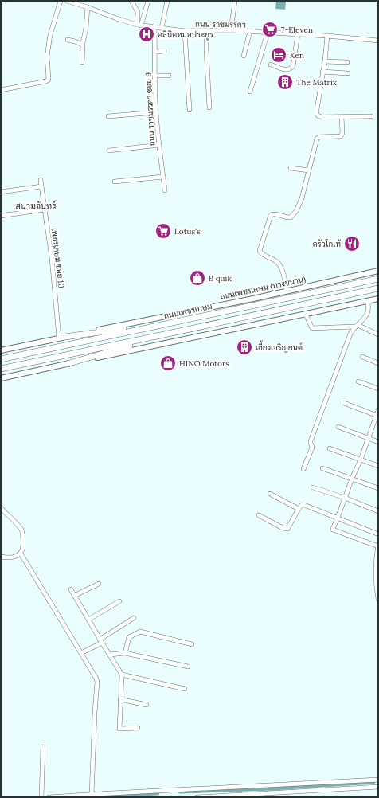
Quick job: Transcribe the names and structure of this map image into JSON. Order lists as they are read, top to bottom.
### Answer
{
  "streets": {
    "highway": ["ถนนเพชรเกษม"],
    "main road": ["ถนนเพชรเกษม (ทางขนาน)"],
    "street": ["ถนน ราชมรรคา", "ถนน ราชมรรคา ซอย 9", "เพชรเกษม ซอย 10"]
  },
  "crossings": [
    ["ถนน ราชมรรคา", "ถนน ราชมรรคา ซอย 9"],
    ["เพชรเกษม ซอย 10", "ถนนเพชรเกษม (ทางขนาน)"]
  ],
  "districts": ["สนามจันทร์"],
  "places": {
    "supermarket": ["7-Eleven", "Lotus's"],
    "hospital": ["คลินิคหมอประยูร"],
    "hotel": ["Xen"],
    "building": ["The Matrix", "เฮี้ยงเจริญยนต์"],
    "restaurant": ["ครัวโกเท้"],
    "shop": ["B quik", "HINO Motors"]
  }
}
